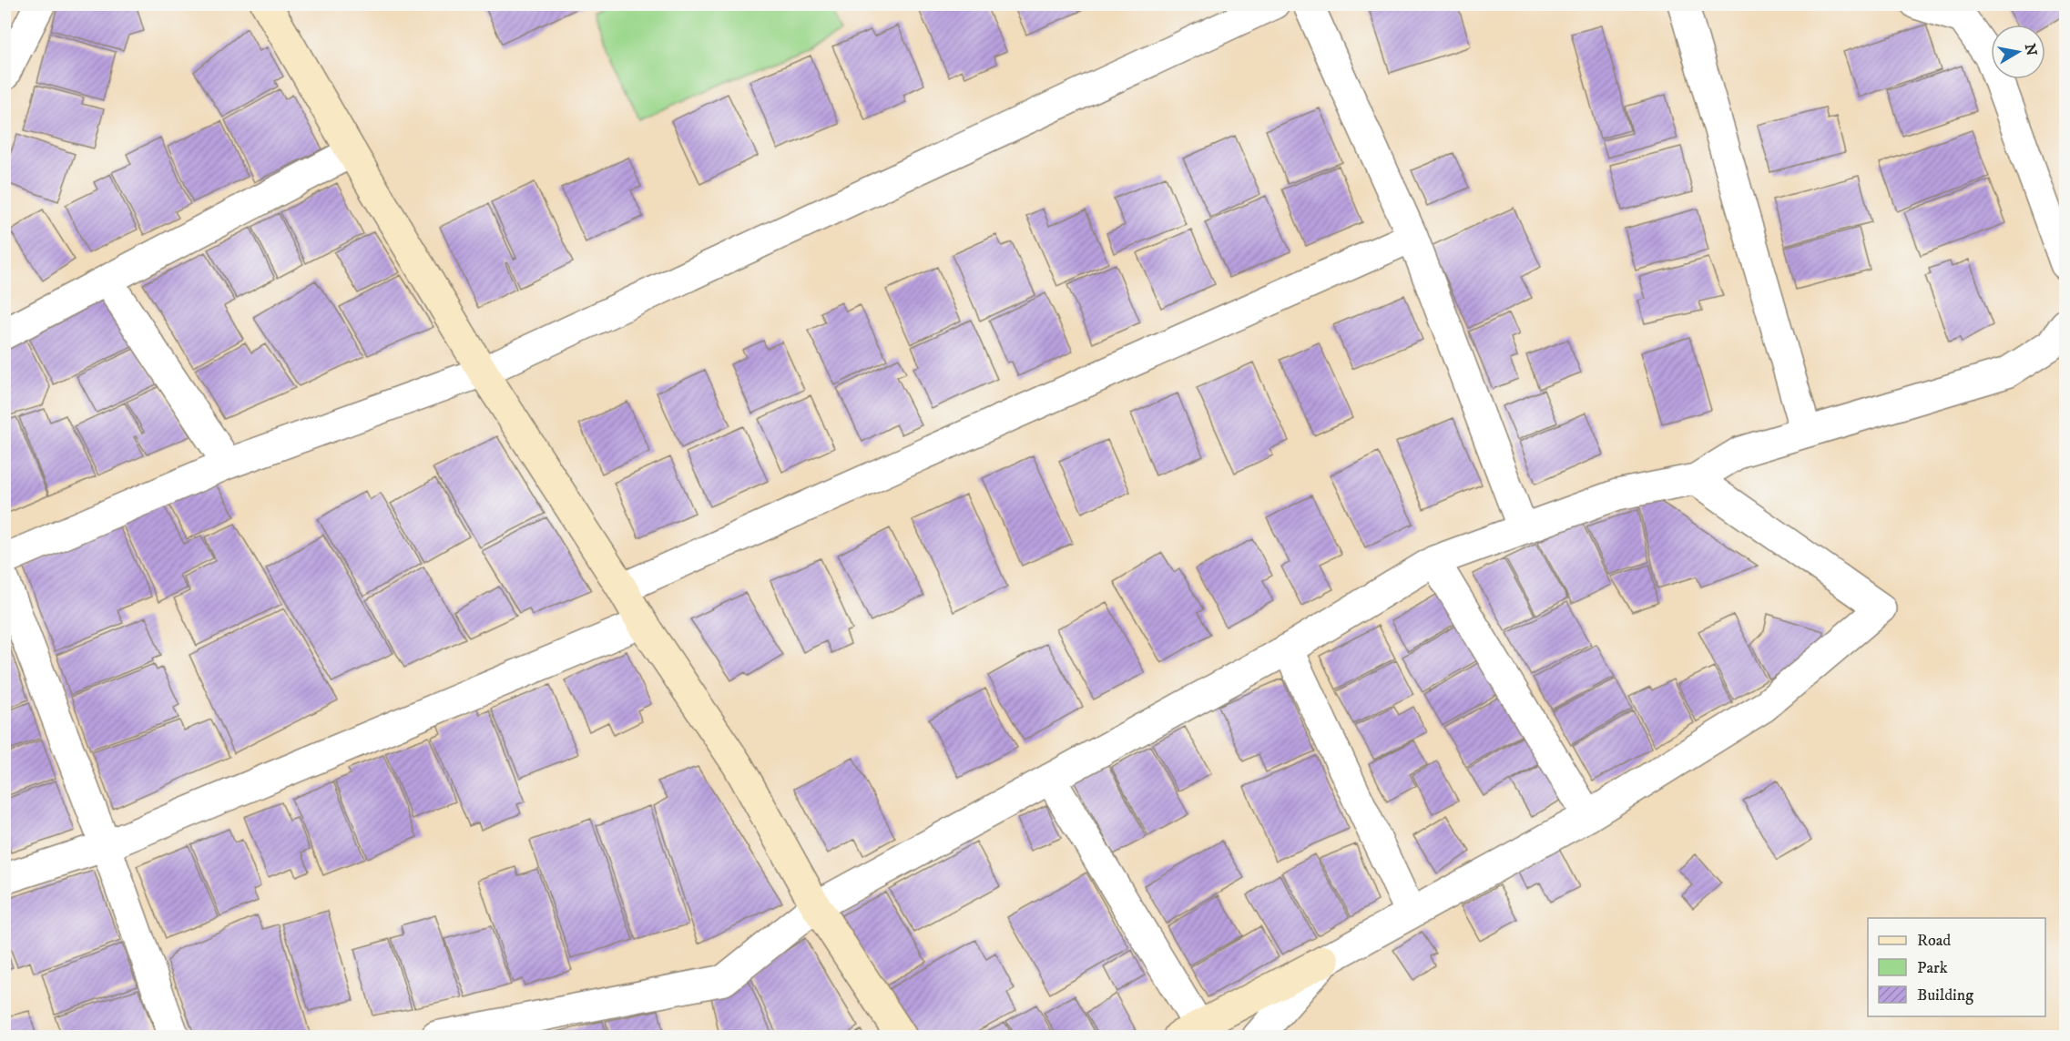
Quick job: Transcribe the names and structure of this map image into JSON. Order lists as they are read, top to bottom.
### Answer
{
  "legend": ["Road", "Park", "Building"],
  "north": "right"
}
